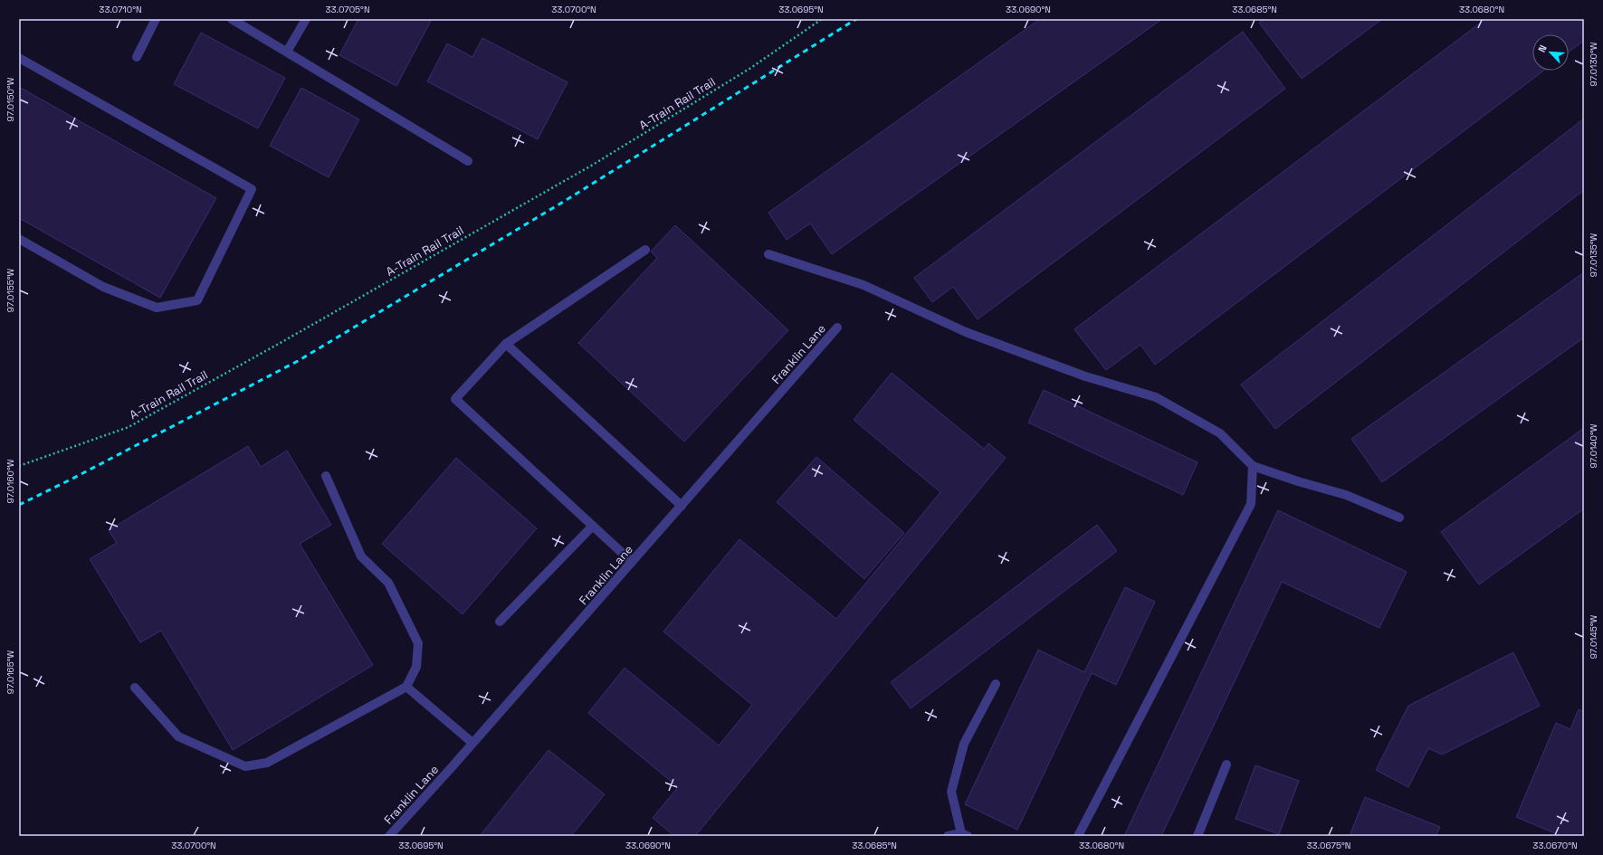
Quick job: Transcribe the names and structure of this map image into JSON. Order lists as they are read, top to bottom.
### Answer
{
  "streets": {
    "street": ["Franklin Lane"],
    "path": ["A-Train Rail Trail"]
  },
  "north": "top left",
  "coordinates": [
    "33.0710°N",
    "33.0705°N",
    "33.0700°N",
    "33.0695°N",
    "33.0690°N",
    "33.0685°N",
    "33.0680°N",
    "97.0130°W",
    "97.0150°W",
    "97.0135°W",
    "97.0155°W",
    "97.0140°W",
    "97.0160°W",
    "97.0145°W",
    "97.0165°W",
    "33.0675°N",
    "33.0670°N"
  ]
}
